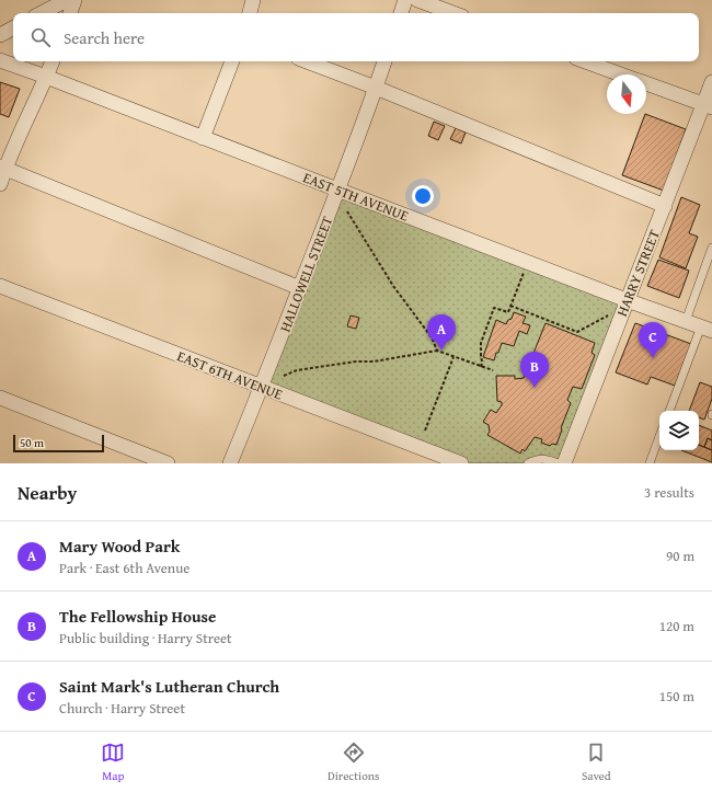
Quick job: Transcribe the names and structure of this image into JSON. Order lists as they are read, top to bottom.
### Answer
{
  "streets": {
    "street": [
      "EAST 5TH AVENUE",
      "HARRY STREET",
      "HALLOWELL STREET",
      "EAST 6TH AVENUE"
    ]
  },
  "crossings": [
    ["EAST 5TH AVENUE", "HARRY STREET"],
    ["EAST 5TH AVENUE", "HALLOWELL STREET"],
    ["HALLOWELL STREET", "EAST 6TH AVENUE"]
  ],
  "scale_bar": "50 m",
  "north": "bottom",
  "page": {
    "search": "Search here",
    "pins": ["A", "C", "B"],
    "scale": "50 m",
    "heading": ["Nearby", "3 results"],
    "list": [
      {
        "mark": "A",
        "name": "Mary Wood Park",
        "note": "Park · East 6th Avenue",
        "value": "90 m"
      },
      {
        "mark": "B",
        "name": "The Fellowship House",
        "note": "Public building · Harry Street",
        "value": "120 m"
      },
      {
        "mark": "C",
        "name": "Saint Mark's Lutheran Church",
        "note": "Church · Harry Street",
        "value": "150 m"
      }
    ],
    "nav": ["Map", "Directions", "Saved"]
  }
}
